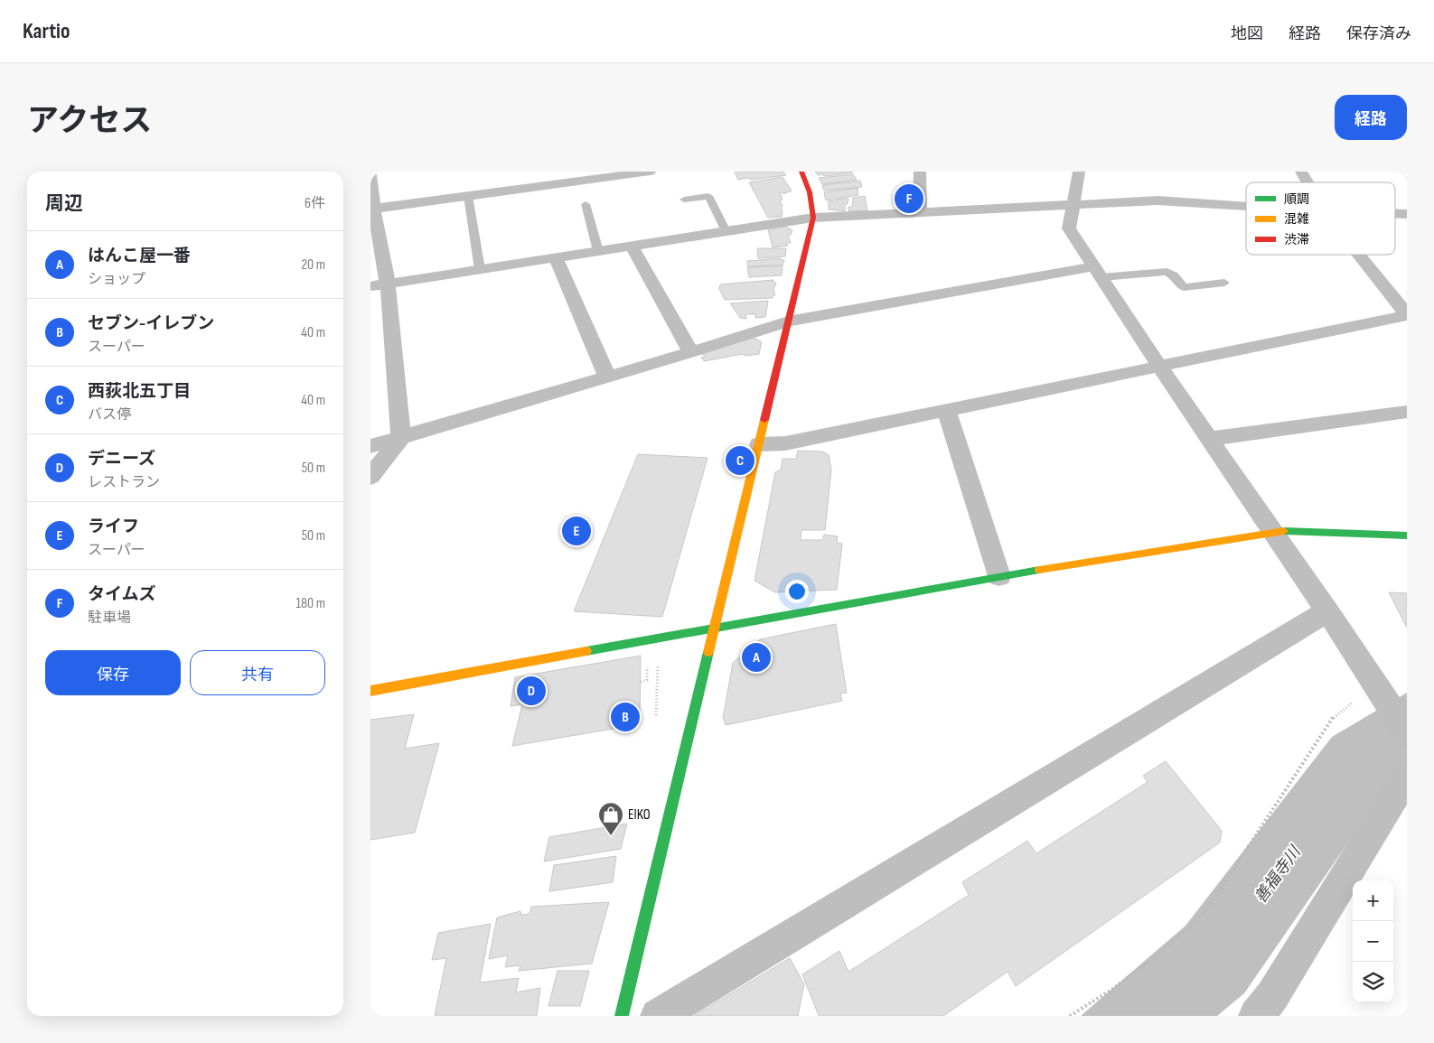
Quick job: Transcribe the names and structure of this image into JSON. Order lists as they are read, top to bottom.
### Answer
{
  "water": ["善福寺川"],
  "places": {
    "shop": ["EIKO"]
  },
  "legend": ["順調", "混雑", "渋滞"],
  "page": {
    "header": "Kartio",
    "nav": ["地図", "経路", "保存済み"],
    "title": "アクセス",
    "buttons": [
      "経路",
      ["保存", "共有"]
    ],
    "heading": ["周辺", "6件"],
    "pins": [
      "F",
      "C",
      "E",
      "A",
      "D",
      "B"
    ],
    "list": [
      {
        "mark": "A",
        "name": "はんこ屋一番",
        "note": "ショップ",
        "value": "20 m"
      },
      {
        "mark": "B",
        "name": "セブン-イレブン",
        "note": "スーパー",
        "value": "40 m"
      },
      {
        "mark": "C",
        "name": "西荻北五丁目",
        "note": "バス停",
        "value": "40 m"
      },
      {
        "mark": "D",
        "name": "デニーズ",
        "note": "レストラン",
        "value": "50 m"
      },
      {
        "mark": "E",
        "name": "ライフ",
        "note": "スーパー",
        "value": "50 m"
      },
      {
        "mark": "F",
        "name": "タイムズ",
        "note": "駐車場",
        "value": "180 m"
      }
    ],
    "map_buttons": ["+", "−"]
  }
}
